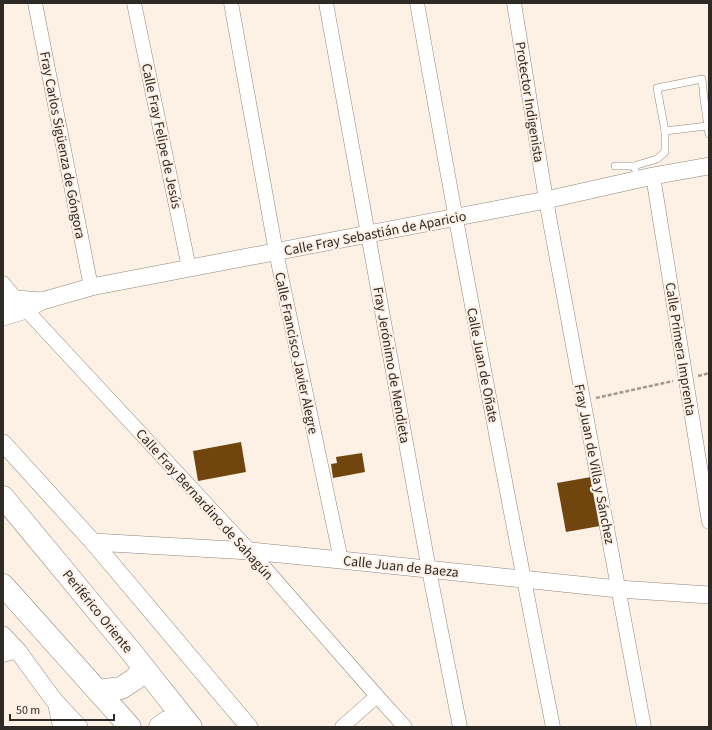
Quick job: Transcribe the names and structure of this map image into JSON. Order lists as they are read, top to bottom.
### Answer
{
  "streets": {
    "highway": ["Periférico Oriente"],
    "street": [
      "Protector Indigenista",
      "Calle Fray Felipe de Jesús",
      "Fray Carlos Sigüenza de Góngora",
      "Calle Fray Sebastián de Aparicio",
      "Calle Primera Imprenta",
      "Calle Francisco Javier Alegre",
      "Fray Jerónimo de Mendieta",
      "Calle Juan de Oñate",
      "Fray Juan de Villa y Sánchez",
      "Calle Fray Bernardino de Sahagún",
      "Calle Juan de Baeza"
    ]
  },
  "crossings": [
    ["Protector Indigenista", "Calle Fray Sebastián de Aparicio"],
    ["Protector Indigenista", "Fray Juan de Villa y Sánchez"],
    ["Calle Fray Felipe de Jesús", "Calle Fray Sebastián de Aparicio"],
    ["Fray Carlos Sigüenza de Góngora", "Calle Fray Sebastián de Aparicio"],
    ["Calle Fray Sebastián de Aparicio", "Calle Primera Imprenta"],
    ["Calle Fray Sebastián de Aparicio", "Calle Francisco Javier Alegre"],
    ["Calle Fray Sebastián de Aparicio", "Fray Jerónimo de Mendieta"],
    ["Calle Fray Sebastián de Aparicio", "Calle Juan de Oñate"],
    ["Calle Fray Sebastián de Aparicio", "Fray Juan de Villa y Sánchez"],
    ["Calle Fray Sebastián de Aparicio", "Calle Fray Bernardino de Sahagún"],
    ["Calle Francisco Javier Alegre", "Calle Juan de Baeza"],
    ["Fray Jerónimo de Mendieta", "Calle Juan de Baeza"],
    ["Calle Juan de Oñate", "Calle Juan de Baeza"],
    ["Fray Juan de Villa y Sánchez", "Calle Juan de Baeza"],
    ["Calle Fray Bernardino de Sahagún", "Calle Juan de Baeza"]
  ],
  "scale_bar": "50 m"
}
